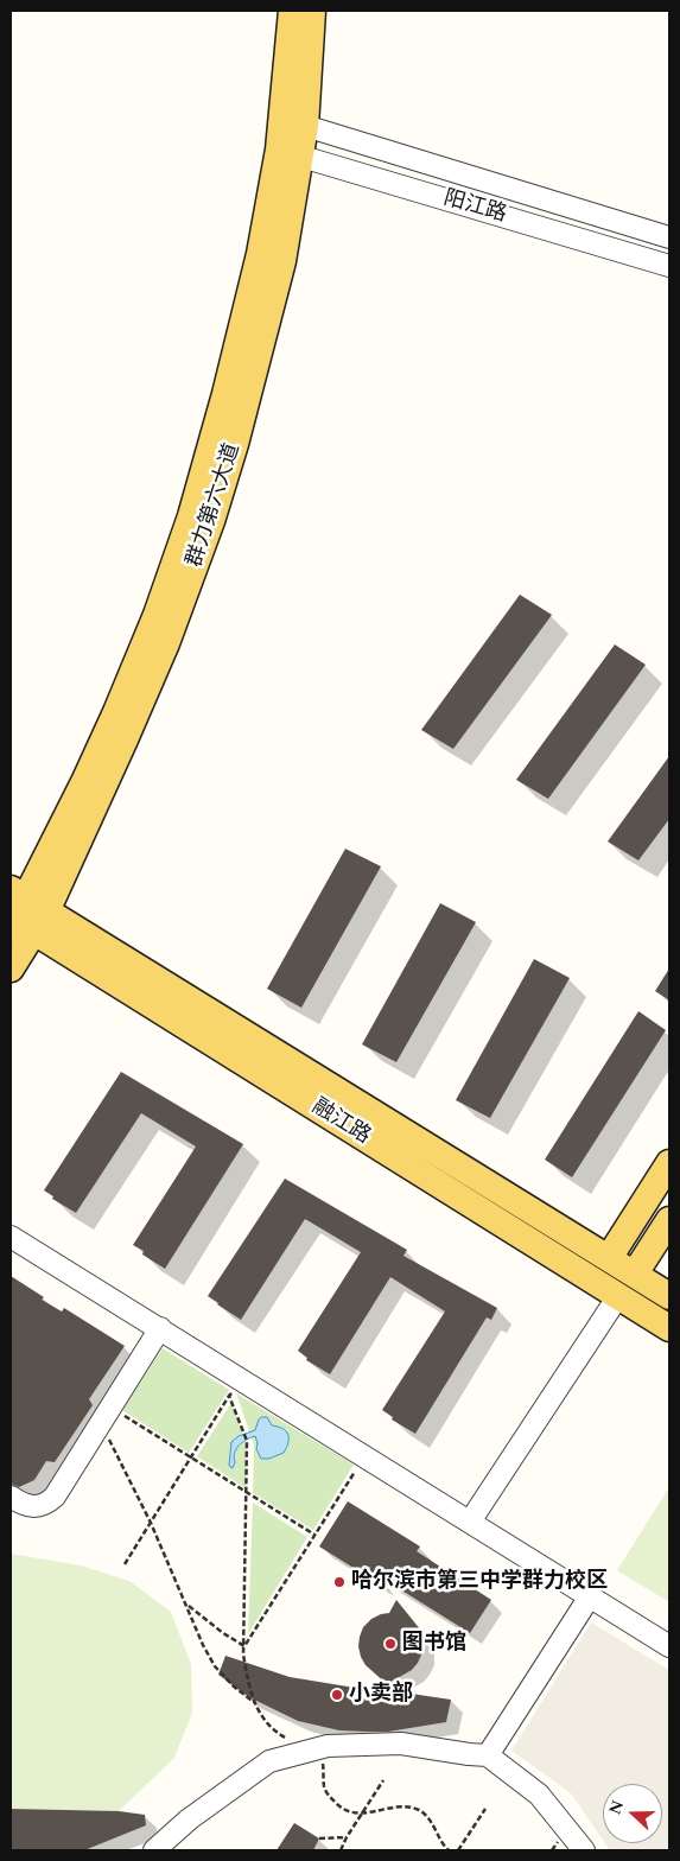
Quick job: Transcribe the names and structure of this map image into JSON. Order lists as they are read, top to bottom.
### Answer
{
  "streets": {
    "main road": ["群力第六大道", "融江路"],
    "street": ["阳江路"]
  },
  "crossings": [
    ["阳江路", "群力第六大道"],
    ["群力第六大道", "融江路"]
  ],
  "places": ["哈尔滨市第三中学群力校区", "图书馆", "小卖部"],
  "north": "left"
}
